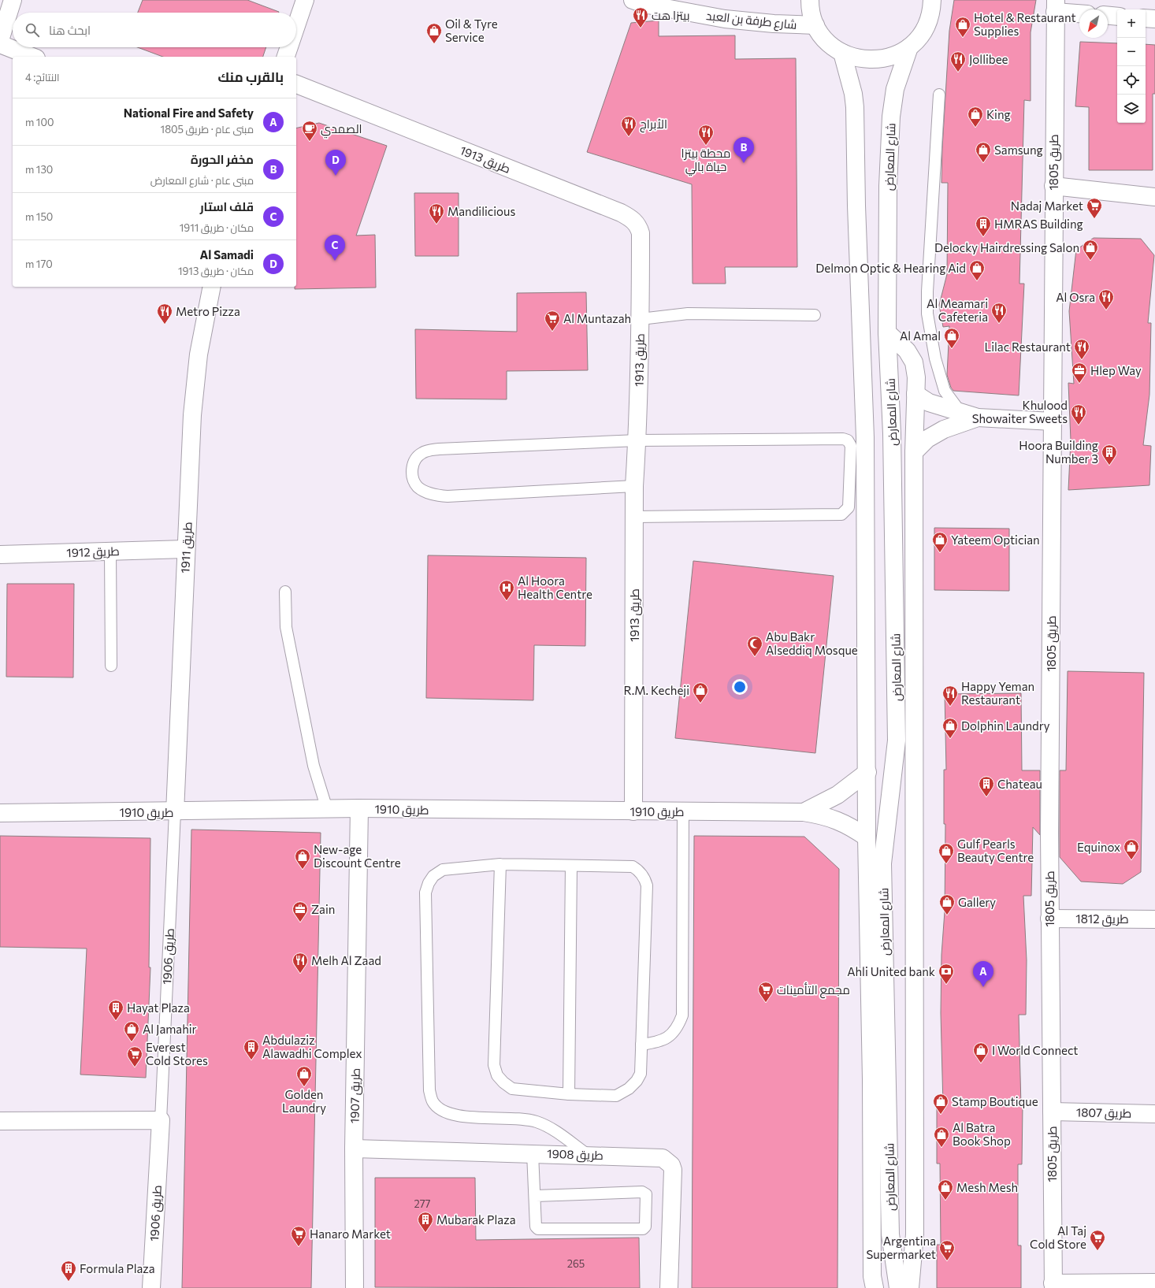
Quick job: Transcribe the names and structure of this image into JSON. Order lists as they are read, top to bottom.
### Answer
{
  "streets": {
    "street": [
      "شارع طرفة بن العبد",
      "شارع المعارض",
      "طريق 1913",
      "طريق 1805",
      "طريق 1911",
      "طريق 1912",
      "طريق 1910",
      "طريق 1812",
      "طريق 1906",
      "طريق 1907",
      "طريق 1807",
      "طريق 1908"
    ]
  },
  "crossings": [
    ["شارع المعارض", "طريق 1910"],
    ["طريق 1913", "طريق 1910"],
    ["طريق 1805", "طريق 1812"],
    ["طريق 1805", "طريق 1807"],
    ["طريق 1911", "طريق 1912"],
    ["طريق 1911", "طريق 1910"],
    ["طريق 1911", "طريق 1906"],
    ["طريق 1910", "طريق 1906"],
    ["طريق 1910", "طريق 1907"],
    ["طريق 1907", "طريق 1908"]
  ],
  "places": {
    "restaurant": [
      "بيتزا هت",
      "Jollibee",
      "الأبراج",
      "محطة بيتزا حياة بالي",
      "Mandilicious",
      "Al Osra",
      "Al Meamari Cafeteria",
      "Metro Pizza",
      "Lilac Restaurant",
      "Khulood Showaiter Sweets",
      "Happy Yeman Restaurant",
      "Melh Al Zaad"
    ],
    "shop": [
      "Hotel & Restaurant Supplies",
      "Oil & Tyre Service",
      "King",
      "Samsung",
      "Delocky Hairdressing Salon",
      "Delmon Optic & Hearing Aid",
      "Al Amal",
      "Yateem Optician",
      "R.M. Kecheji",
      "Dolphin Laundry",
      "Equinox",
      "Gulf Pearls Beauty Centre",
      "New-age Discount Centre",
      "Gallery",
      "Al Jamahir",
      "I World Connect",
      "Golden Laundry",
      "Stamp Boutique",
      "Al Batra Book Shop",
      "Mesh Mesh"
    ],
    "cafe": ["الصمدي"],
    "supermarket": [
      "Nadaj Market",
      "Al Muntazah",
      "مجمع التأمينات",
      "Everest Cold Stores",
      "Hanaro Market",
      "Al Taj Cold Store",
      "Argentina Supermarket"
    ],
    "building": [
      "HMRAS Building",
      "Hoora Building Number 3",
      "Chateau",
      "Hayat Plaza",
      "Abdulaziz Alawadhi Complex",
      "Mubarak Plaza",
      "Formula Plaza"
    ],
    "office": ["Hlep Way", "Zain"],
    "hospital": ["Al Hoora Health Centre"],
    "mosque": ["Abu Bakr Alseddiq Mosque"],
    "bank": ["Ahli United bank"]
  },
  "house_numbers": ["277", "265"],
  "north": "bottom left",
  "page": {
    "map_buttons": ["+", "−"],
    "search": "ابحث هنا",
    "heading": ["بالقرب منك", "النتائج: 4"],
    "list": [
      {
        "mark": "A",
        "name": "National Fire and Safety",
        "note": "مبنى عام · طريق 1805",
        "value": "100 m"
      },
      {
        "mark": "B",
        "name": "مخفر الحورة",
        "note": "مبنى عام · شارع المعارض",
        "value": "130 m"
      },
      {
        "mark": "C",
        "name": "قلف استار",
        "note": "مكان · طريق 1911",
        "value": "150 m"
      },
      {
        "mark": "D",
        "name": "Al Samadi",
        "note": "مكان · طريق 1913",
        "value": "170 m"
      }
    ],
    "pins": [
      "B",
      "D",
      "C",
      "A"
    ]
  }
}
